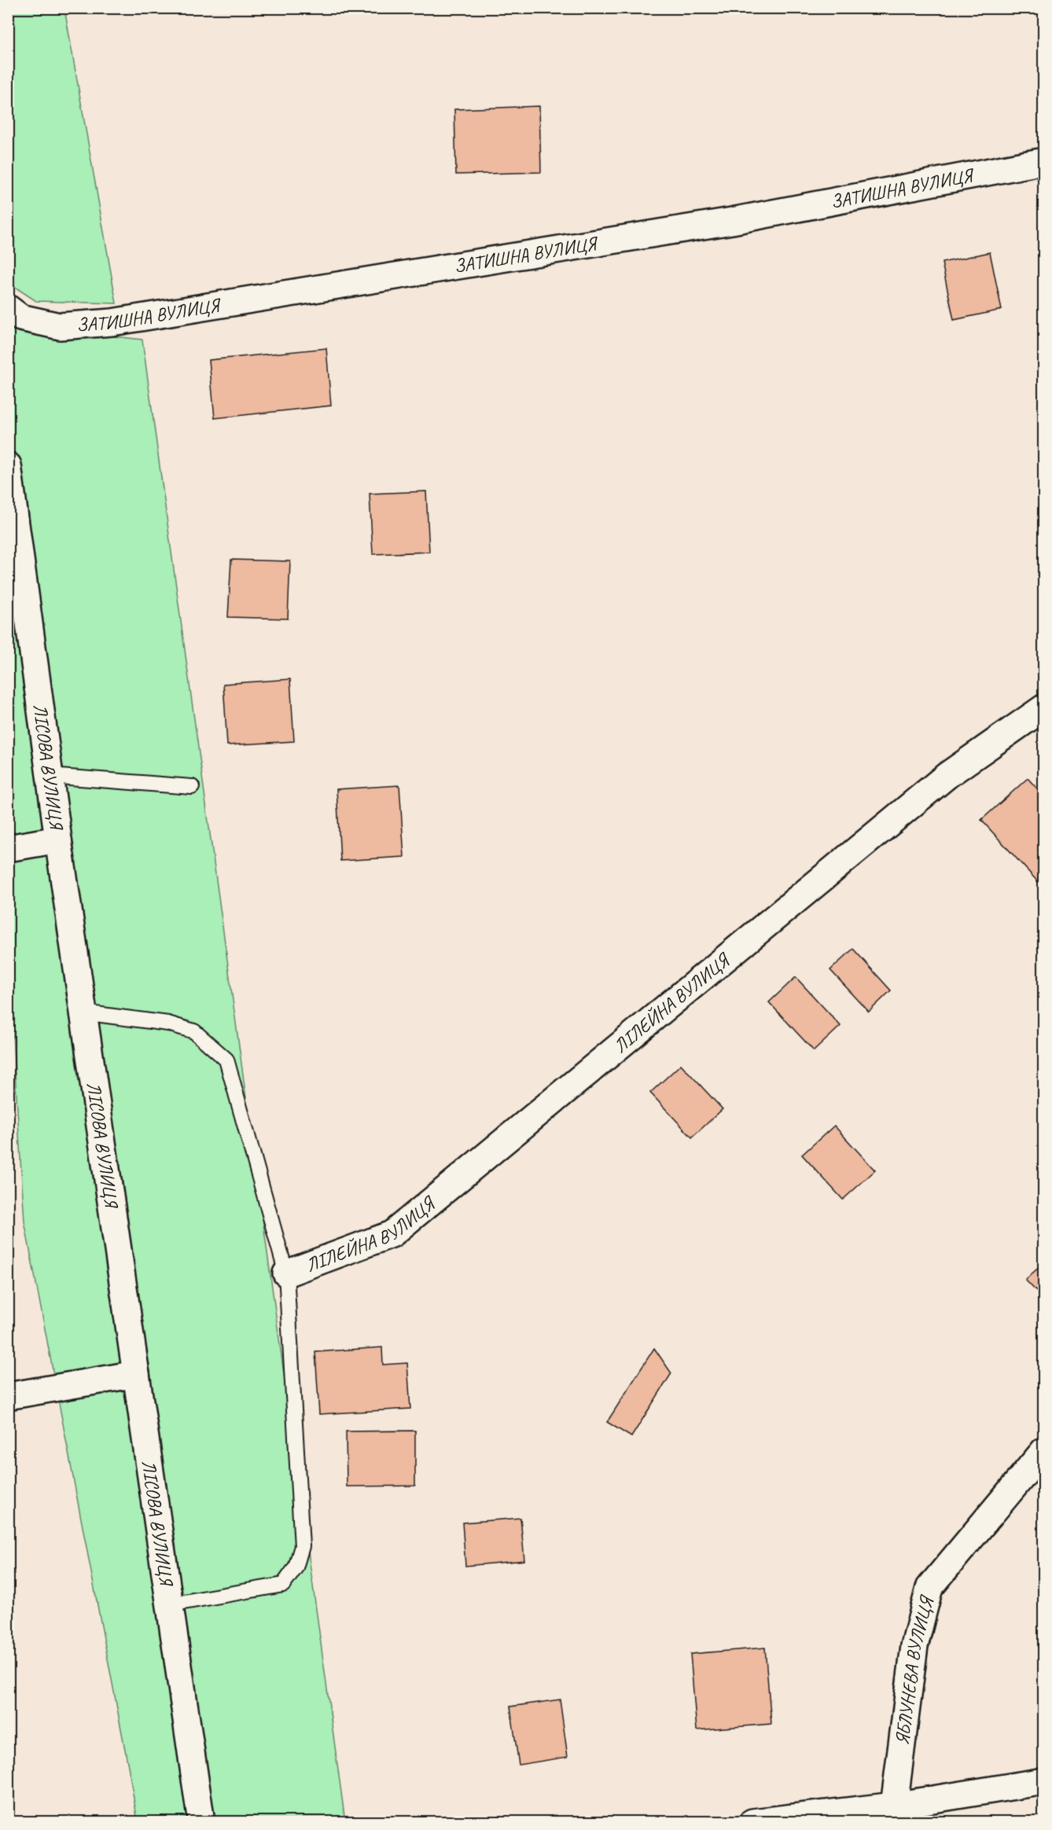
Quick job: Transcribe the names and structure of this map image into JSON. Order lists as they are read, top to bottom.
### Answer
{
  "streets": {
    "street": [
      "ЗАТИШНА ВУЛИЦЯ",
      "ЛІСОВА ВУЛИЦЯ",
      "ЛІЛЕЙНА ВУЛИЦЯ",
      "ЯБЛУНЕВА ВУЛИЦЯ"
    ]
  }
}
